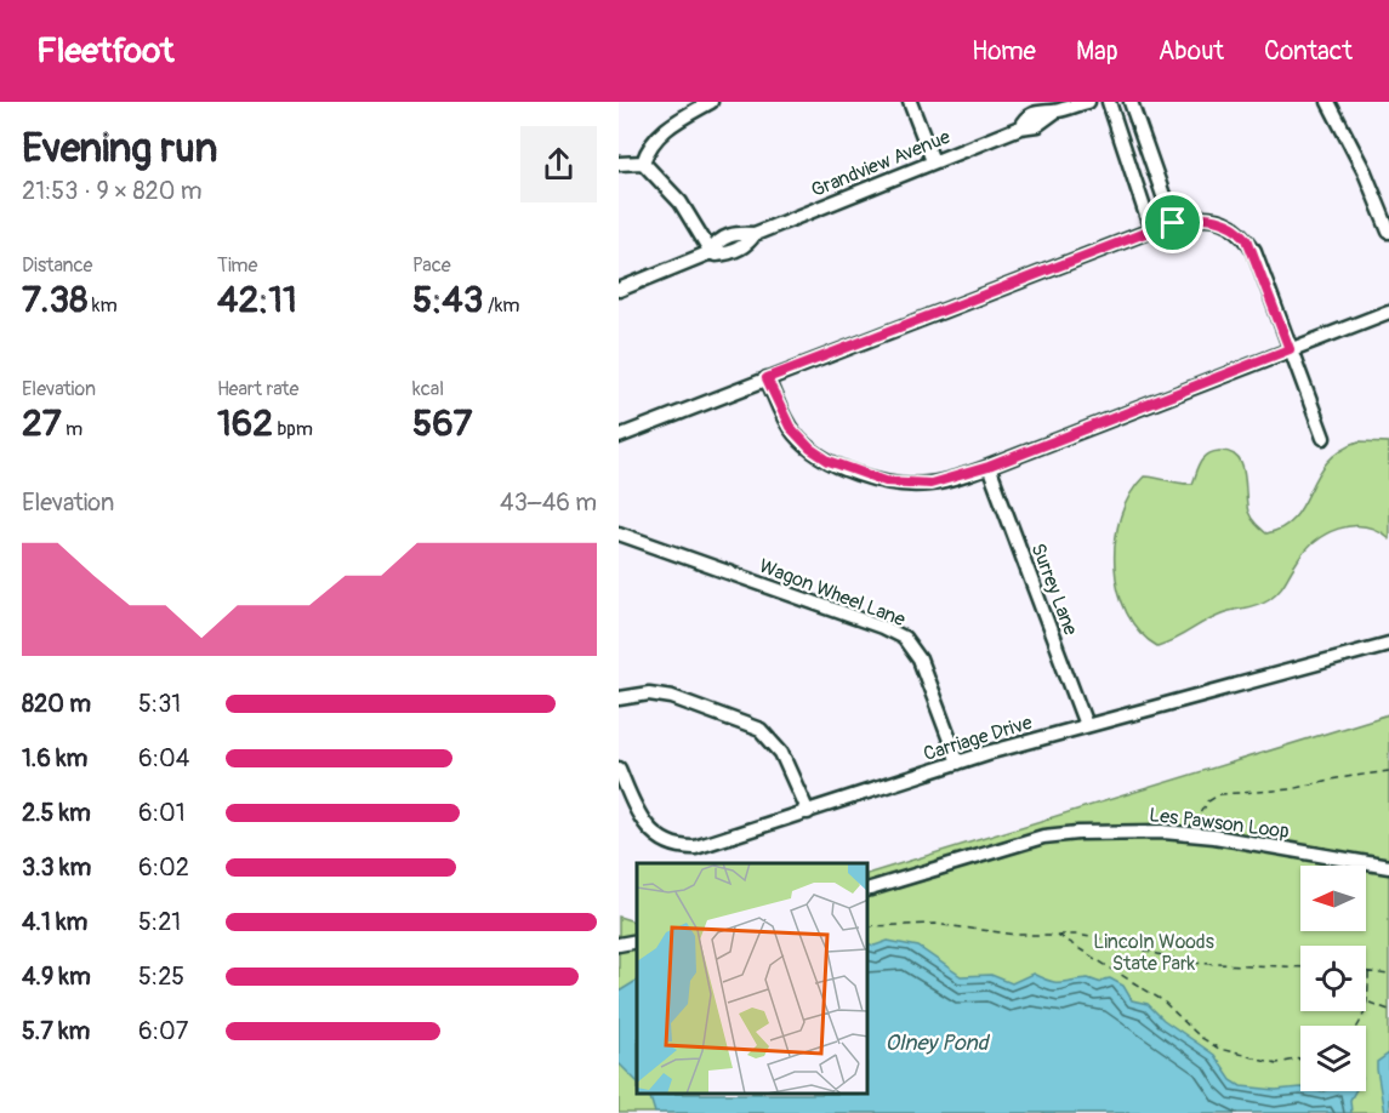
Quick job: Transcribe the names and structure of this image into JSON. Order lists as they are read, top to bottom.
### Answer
{
  "streets": {
    "street": [
      "Grandview Avenue",
      "Surrey Lane",
      "Wagon Wheel Lane",
      "Carriage Drive",
      "Les Pawson Loop"
    ]
  },
  "crossings": [
    ["Surrey Lane", "Carriage Drive"],
    ["Wagon Wheel Lane", "Carriage Drive"]
  ],
  "water": ["Olney Pond"],
  "parks": ["Lincoln Woods State Park"],
  "north": "left",
  "page": {
    "header": "Fleetfoot",
    "nav": [
      "Home",
      "Map",
      "About",
      "Contact"
    ],
    "heading": ["Evening run", "21:53 · 9 × 820 m"],
    "stats": [
      ["Distance", "7.38 km"],
      ["Time", "42:11"],
      ["Pace", "5:43 /km"],
      ["Elevation", "27 m"],
      ["Heart rate", "162 bpm"],
      ["kcal", "567"]
    ],
    "chart": ["Elevation", "43–46 m"],
    "list": [
      {
        "name": "820 m",
        "note": "5:31"
      },
      {
        "name": "1.6 km",
        "note": "6:04"
      },
      {
        "name": "2.5 km",
        "note": "6:01"
      },
      {
        "name": "3.3 km",
        "note": "6:02"
      },
      {
        "name": "4.1 km",
        "note": "5:21"
      },
      {
        "name": "4.9 km",
        "note": "5:25"
      },
      {
        "name": "5.7 km",
        "note": "6:07"
      }
    ]
  }
}
